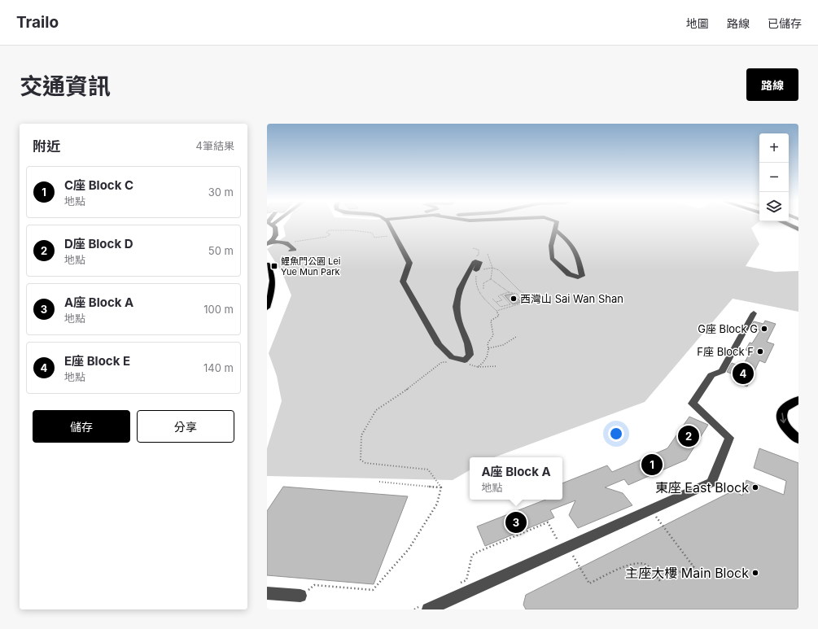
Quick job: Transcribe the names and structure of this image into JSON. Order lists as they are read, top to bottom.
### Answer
{
  "places": {
    "transit": ["鯉魚門公園 Lei Yue Mun Park"],
    "other": [
      "西灣山 Sai Wan Shan",
      "G座 Block G",
      "F座 Block F",
      "東座 East Block",
      "主座大樓 Main Block"
    ]
  },
  "page": {
    "header": "Trailo",
    "nav": ["地圖", "路線", "已儲存"],
    "title": "交通資訊",
    "buttons": [
      "路線",
      ["儲存", "分享"]
    ],
    "heading": ["附近", "4筆結果"],
    "map_buttons": ["+", "−"],
    "list": [
      {
        "mark": "1",
        "name": "C座 Block C",
        "note": "地點",
        "value": "30 m"
      },
      {
        "mark": "2",
        "name": "D座 Block D",
        "note": "地點",
        "value": "50 m"
      },
      {
        "mark": "3",
        "name": "A座 Block A",
        "note": "地點",
        "value": "100 m"
      },
      {
        "mark": "4",
        "name": "E座 Block E",
        "note": "地點",
        "value": "140 m"
      }
    ],
    "pins": [
      "4",
      "2",
      "1",
      "3"
    ],
    "popup": ["A座 Block A", "地點"]
  }
}
